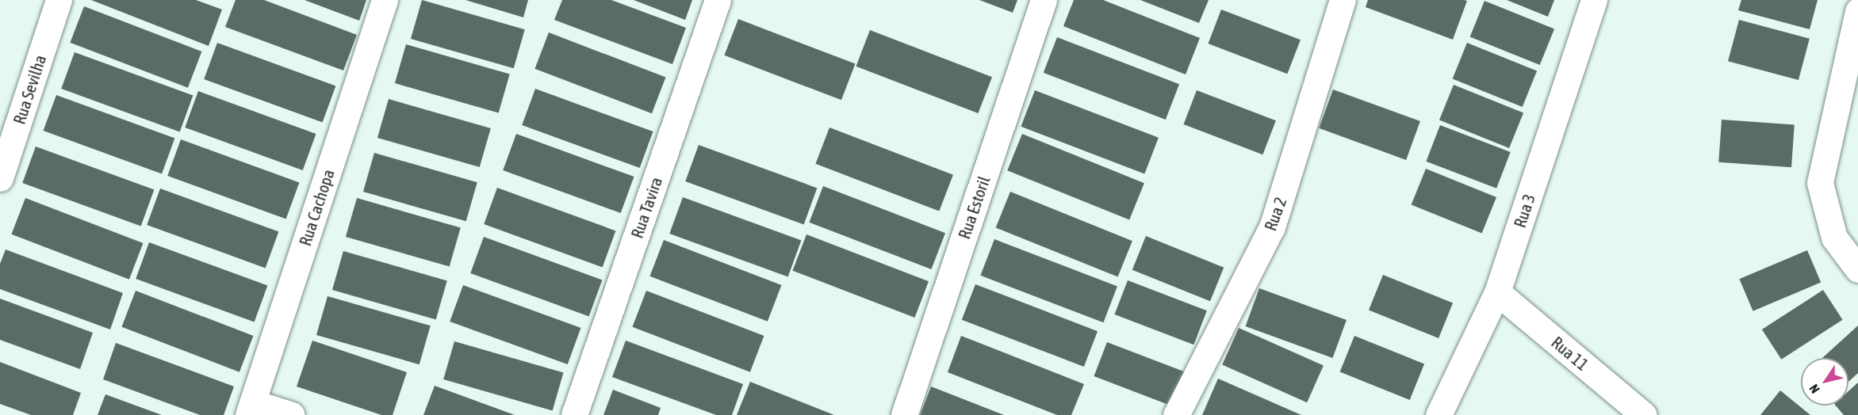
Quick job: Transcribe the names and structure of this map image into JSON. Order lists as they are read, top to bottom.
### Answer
{
  "streets": {
    "street": [
      "Rua Sevilha",
      "Rua Cachopa",
      "Rua Tavira",
      "Rua Estoril",
      "Rua 3",
      "Rua 2",
      "Rua 11"
    ]
  },
  "crossings": [
    ["Rua 3", "Rua 11"]
  ],
  "north": "bottom left"
}
